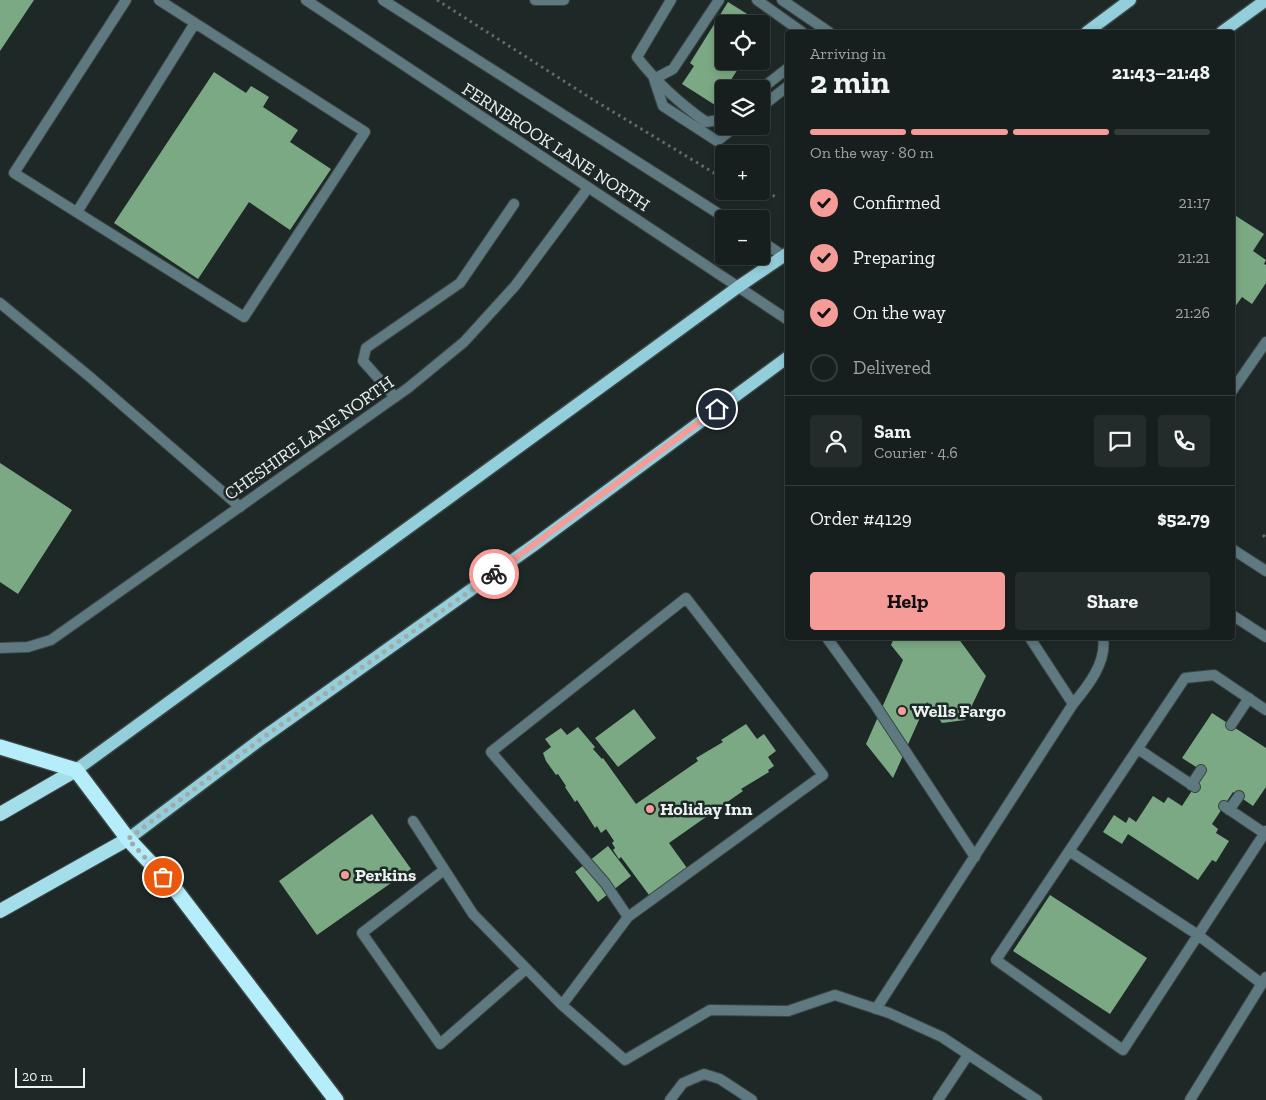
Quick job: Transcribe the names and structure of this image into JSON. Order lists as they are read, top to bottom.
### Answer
{
  "streets": {
    "street": ["FERNBROOK LANE NORTH", "CHESHIRE LANE NORTH"]
  },
  "crossings": [
    ["FERNBROOK LANE NORTH", "CHESHIRE LANE NORTH"]
  ],
  "places": ["Wells Fargo", "Holiday Inn", "Perkins"],
  "scale_bar": "20 m",
  "page": {
    "map_buttons": ["+", "−"],
    "heading": ["2 min", "Arriving in", "21:43–21:48"],
    "panel": [
      "Sam",
      "Courier · 4.6",
      "Order #4129",
      "$52.79"
    ],
    "bar": "On the way · 80 m",
    "list": [
      ["Confirmed", "21:17"],
      ["Preparing", "21:21"],
      ["On the way", "21:26"],
      "Delivered"
    ],
    "buttons": ["Help", "Share"],
    "scale": "20 m"
  }
}
